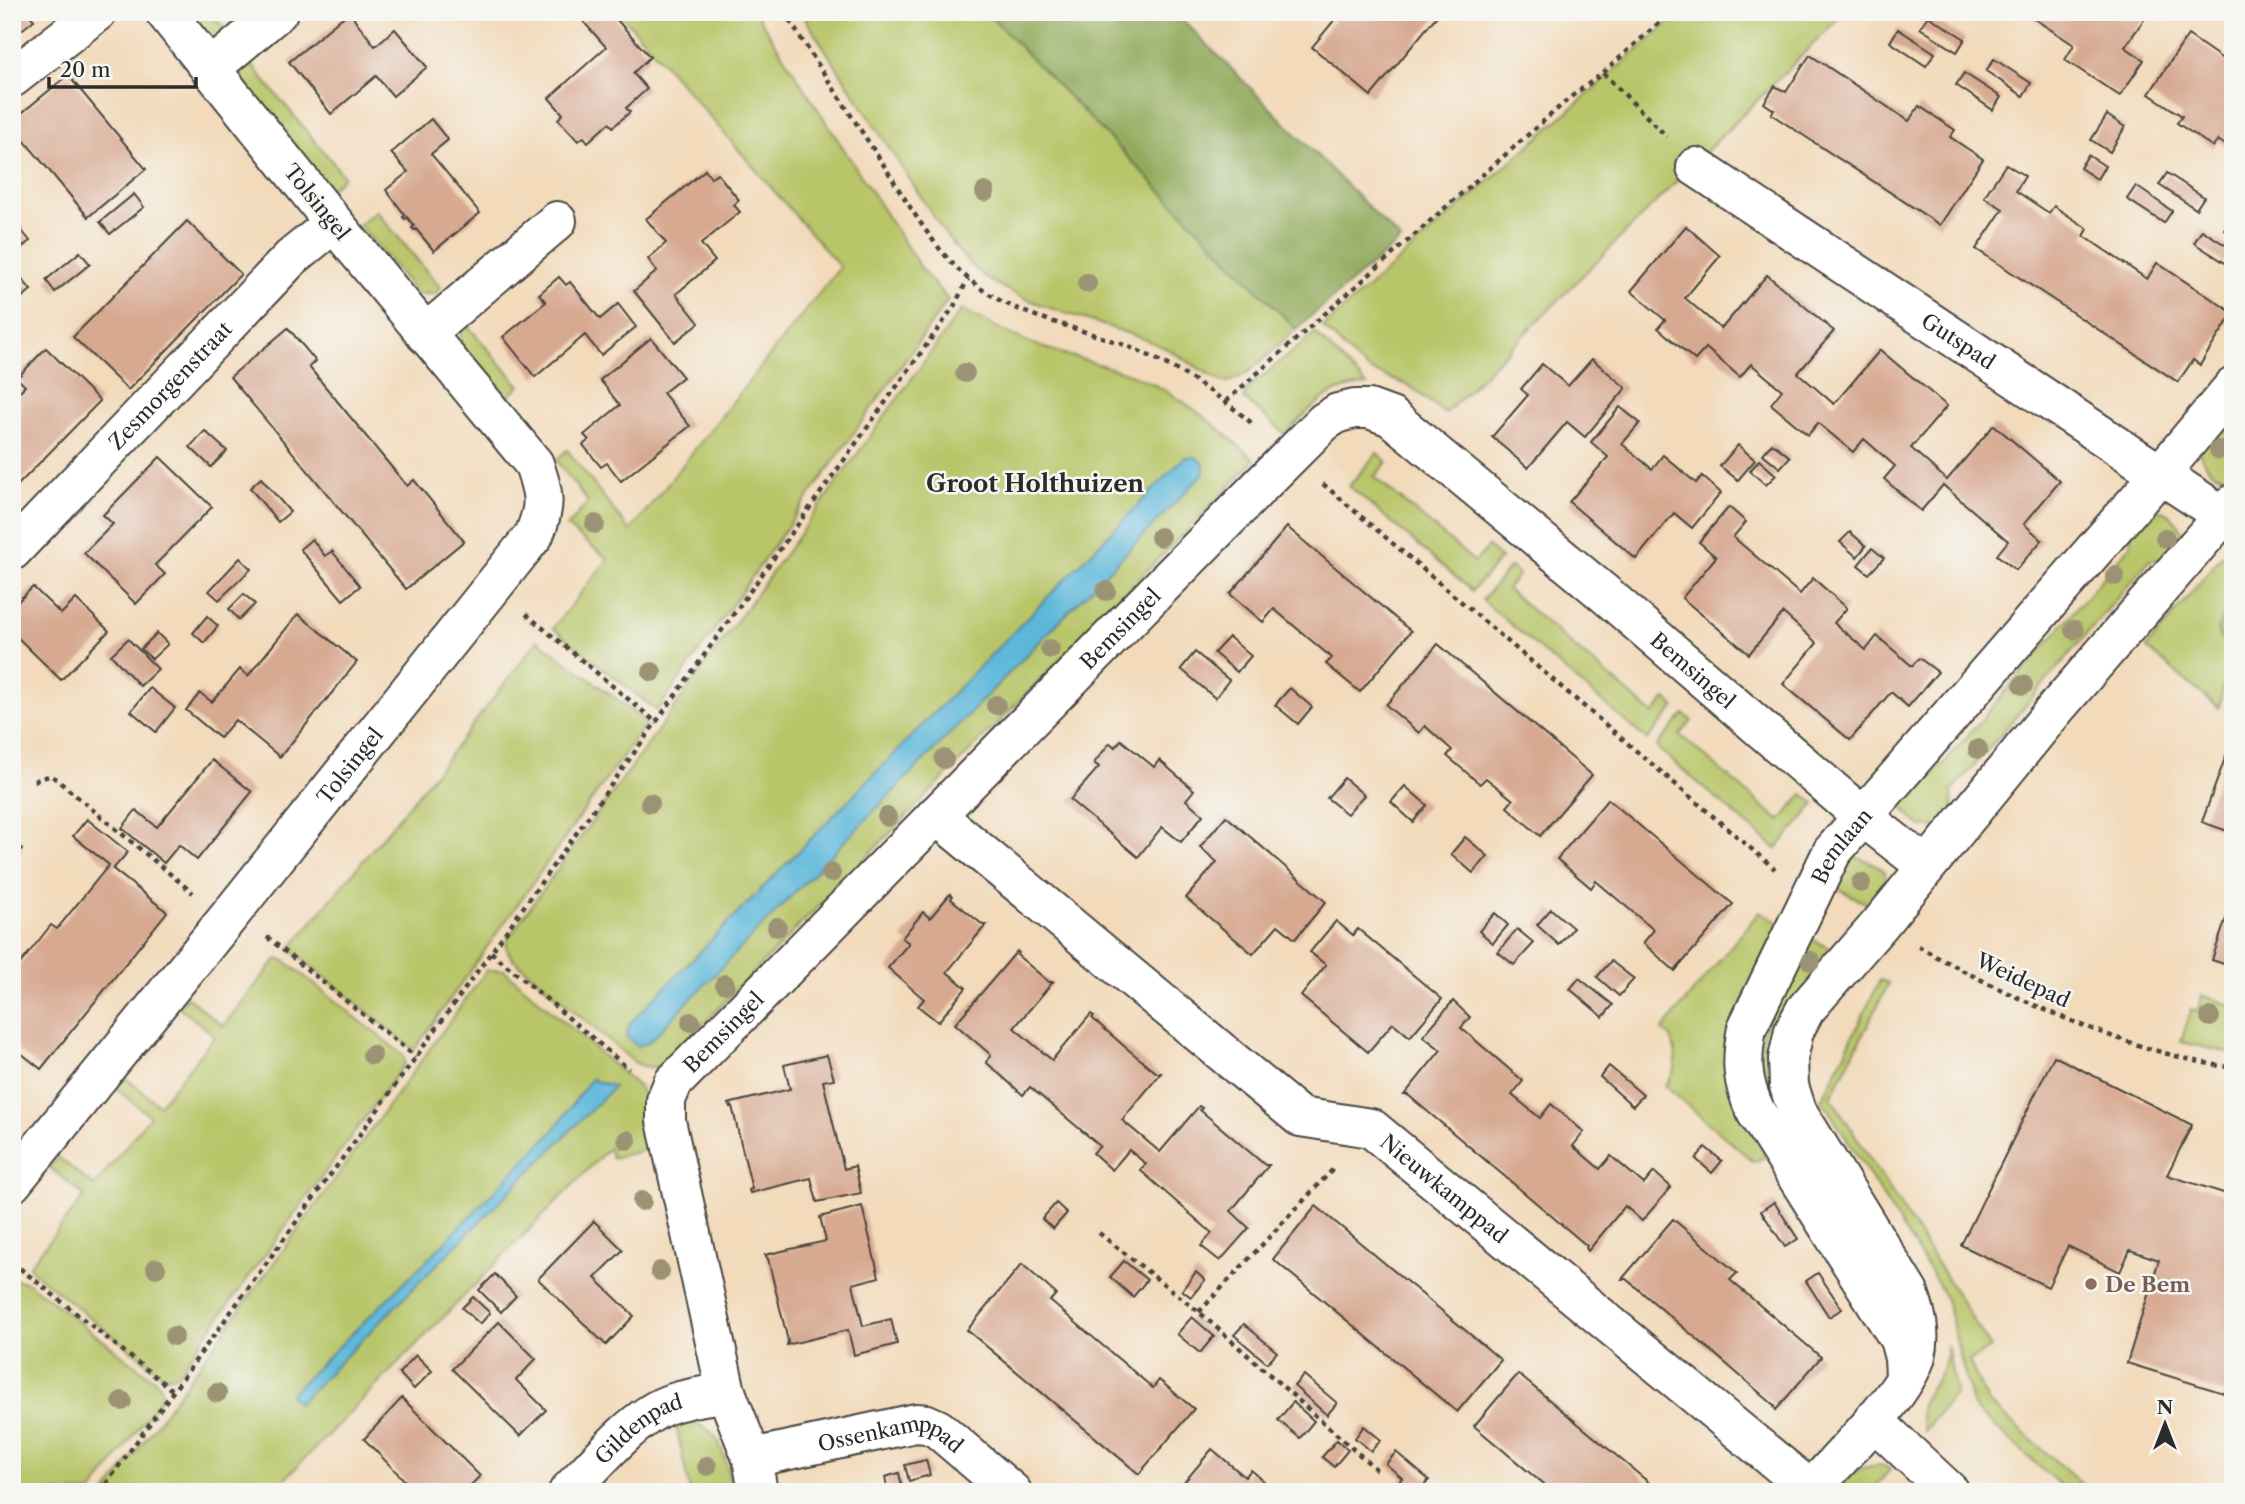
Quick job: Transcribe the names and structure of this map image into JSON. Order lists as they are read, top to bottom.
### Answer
{
  "streets": {
    "street": [
      "Tolsingel",
      "Gutspad",
      "Zesmorgenstraat",
      "Bemsingel",
      "Bemlaan",
      "Nieuwkamppad",
      "Gildenpad",
      "Ossenkamppad"
    ],
    "path": ["Weidepad"]
  },
  "crossings": [
    ["Tolsingel", "Zesmorgenstraat"],
    ["Gutspad", "Bemlaan"],
    ["Bemsingel", "Bemlaan"],
    ["Bemsingel", "Nieuwkamppad"]
  ],
  "districts": ["Groot Holthuizen"],
  "places": ["De Bem"],
  "scale_bar": "20 m",
  "north": "top"
}
